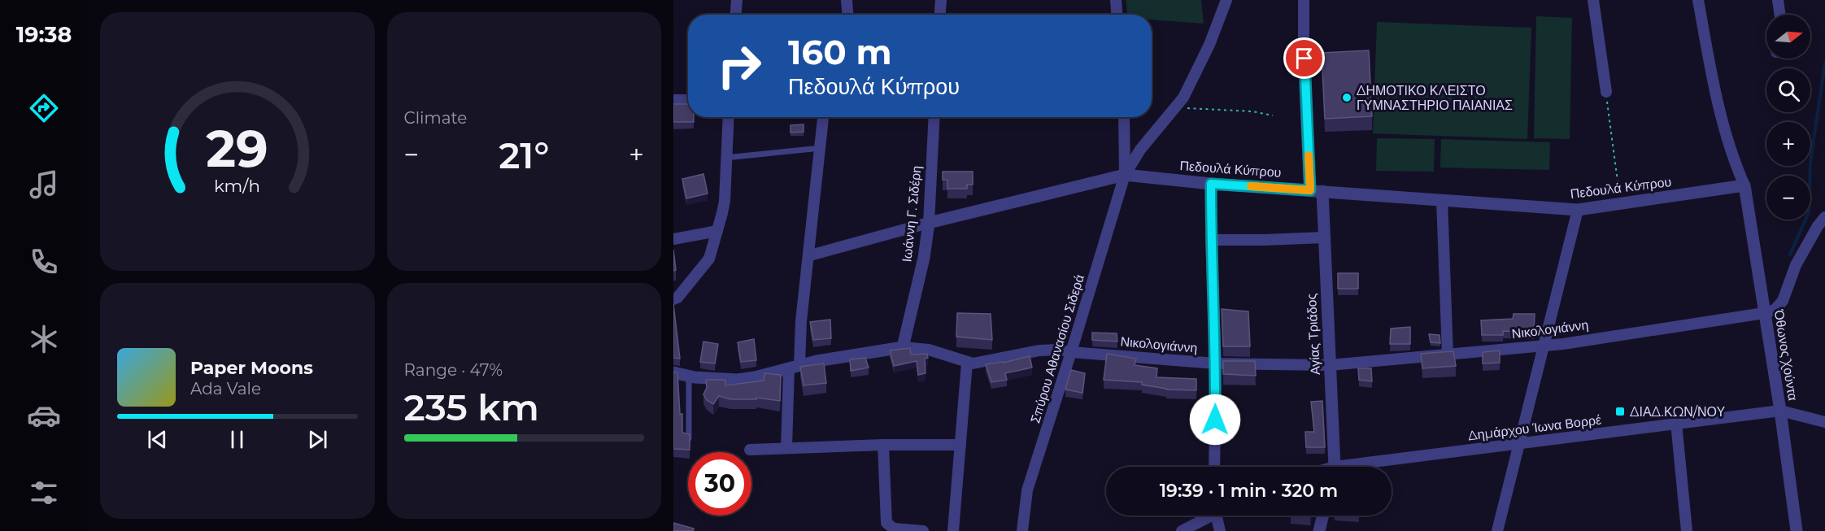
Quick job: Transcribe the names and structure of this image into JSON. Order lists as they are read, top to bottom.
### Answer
{
  "streets": {
    "street": [
      "Πεδουλά Κύπρου",
      "Ιωάννη Γ. Σιδέρη",
      "Νικολογιάννη",
      "Αγίας Τριάδος",
      "Σπύρου Αθανασίου Σιδερά",
      "Όθωνος Χούντα",
      "Δημάρχου Ίωνα Βορρέ"
    ]
  },
  "crossings": [
    ["Πεδουλά Κύπρου", "Ιωάννη Γ. Σιδέρη"],
    ["Πεδουλά Κύπρου", "Αγίας Τριάδος"],
    ["Πεδουλά Κύπρου", "Σπύρου Αθανασίου Σιδερά"],
    ["Πεδουλά Κύπρου", "Όθωνος Χούντα"],
    ["Ιωάννη Γ. Σιδέρη", "Νικολογιάννη"],
    ["Νικολογιάννη", "Αγίας Τριάδος"],
    ["Νικολογιάννη", "Σπύρου Αθανασίου Σιδερά"],
    ["Νικολογιάννη", "Όθωνος Χούντα"],
    ["Όθωνος Χούντα", "Δημάρχου Ίωνα Βορρέ"]
  ],
  "places": {
    "other": ["ΔΗΜΟΤΙΚΟ ΚΛΕΙΣΤΟ ΓΥΜΝΑΣΤΗΡΙΟ ΠΑΙΑΝΙΑΣ"],
    "transit": ["ΔΙΑΔ.ΚΩΝ/ΝΟΥ"]
  },
  "north": "right",
  "page": {
    "tabs": "19:38",
    "tile": [
      "Climate",
      ["Range · 47%", "235 km"]
    ],
    "map_buttons": ["+", "−"],
    "turn": ["160 m", "Πεδουλά Κύπρου"],
    "heat": ["−", "21°", "+"],
    "song": ["Paper Moons", "Ada Vale"],
    "limit": "30",
    "trip": "19:39 · 1 min · 320 m",
    "gauge": ["29", "km/h"]
  }
}
